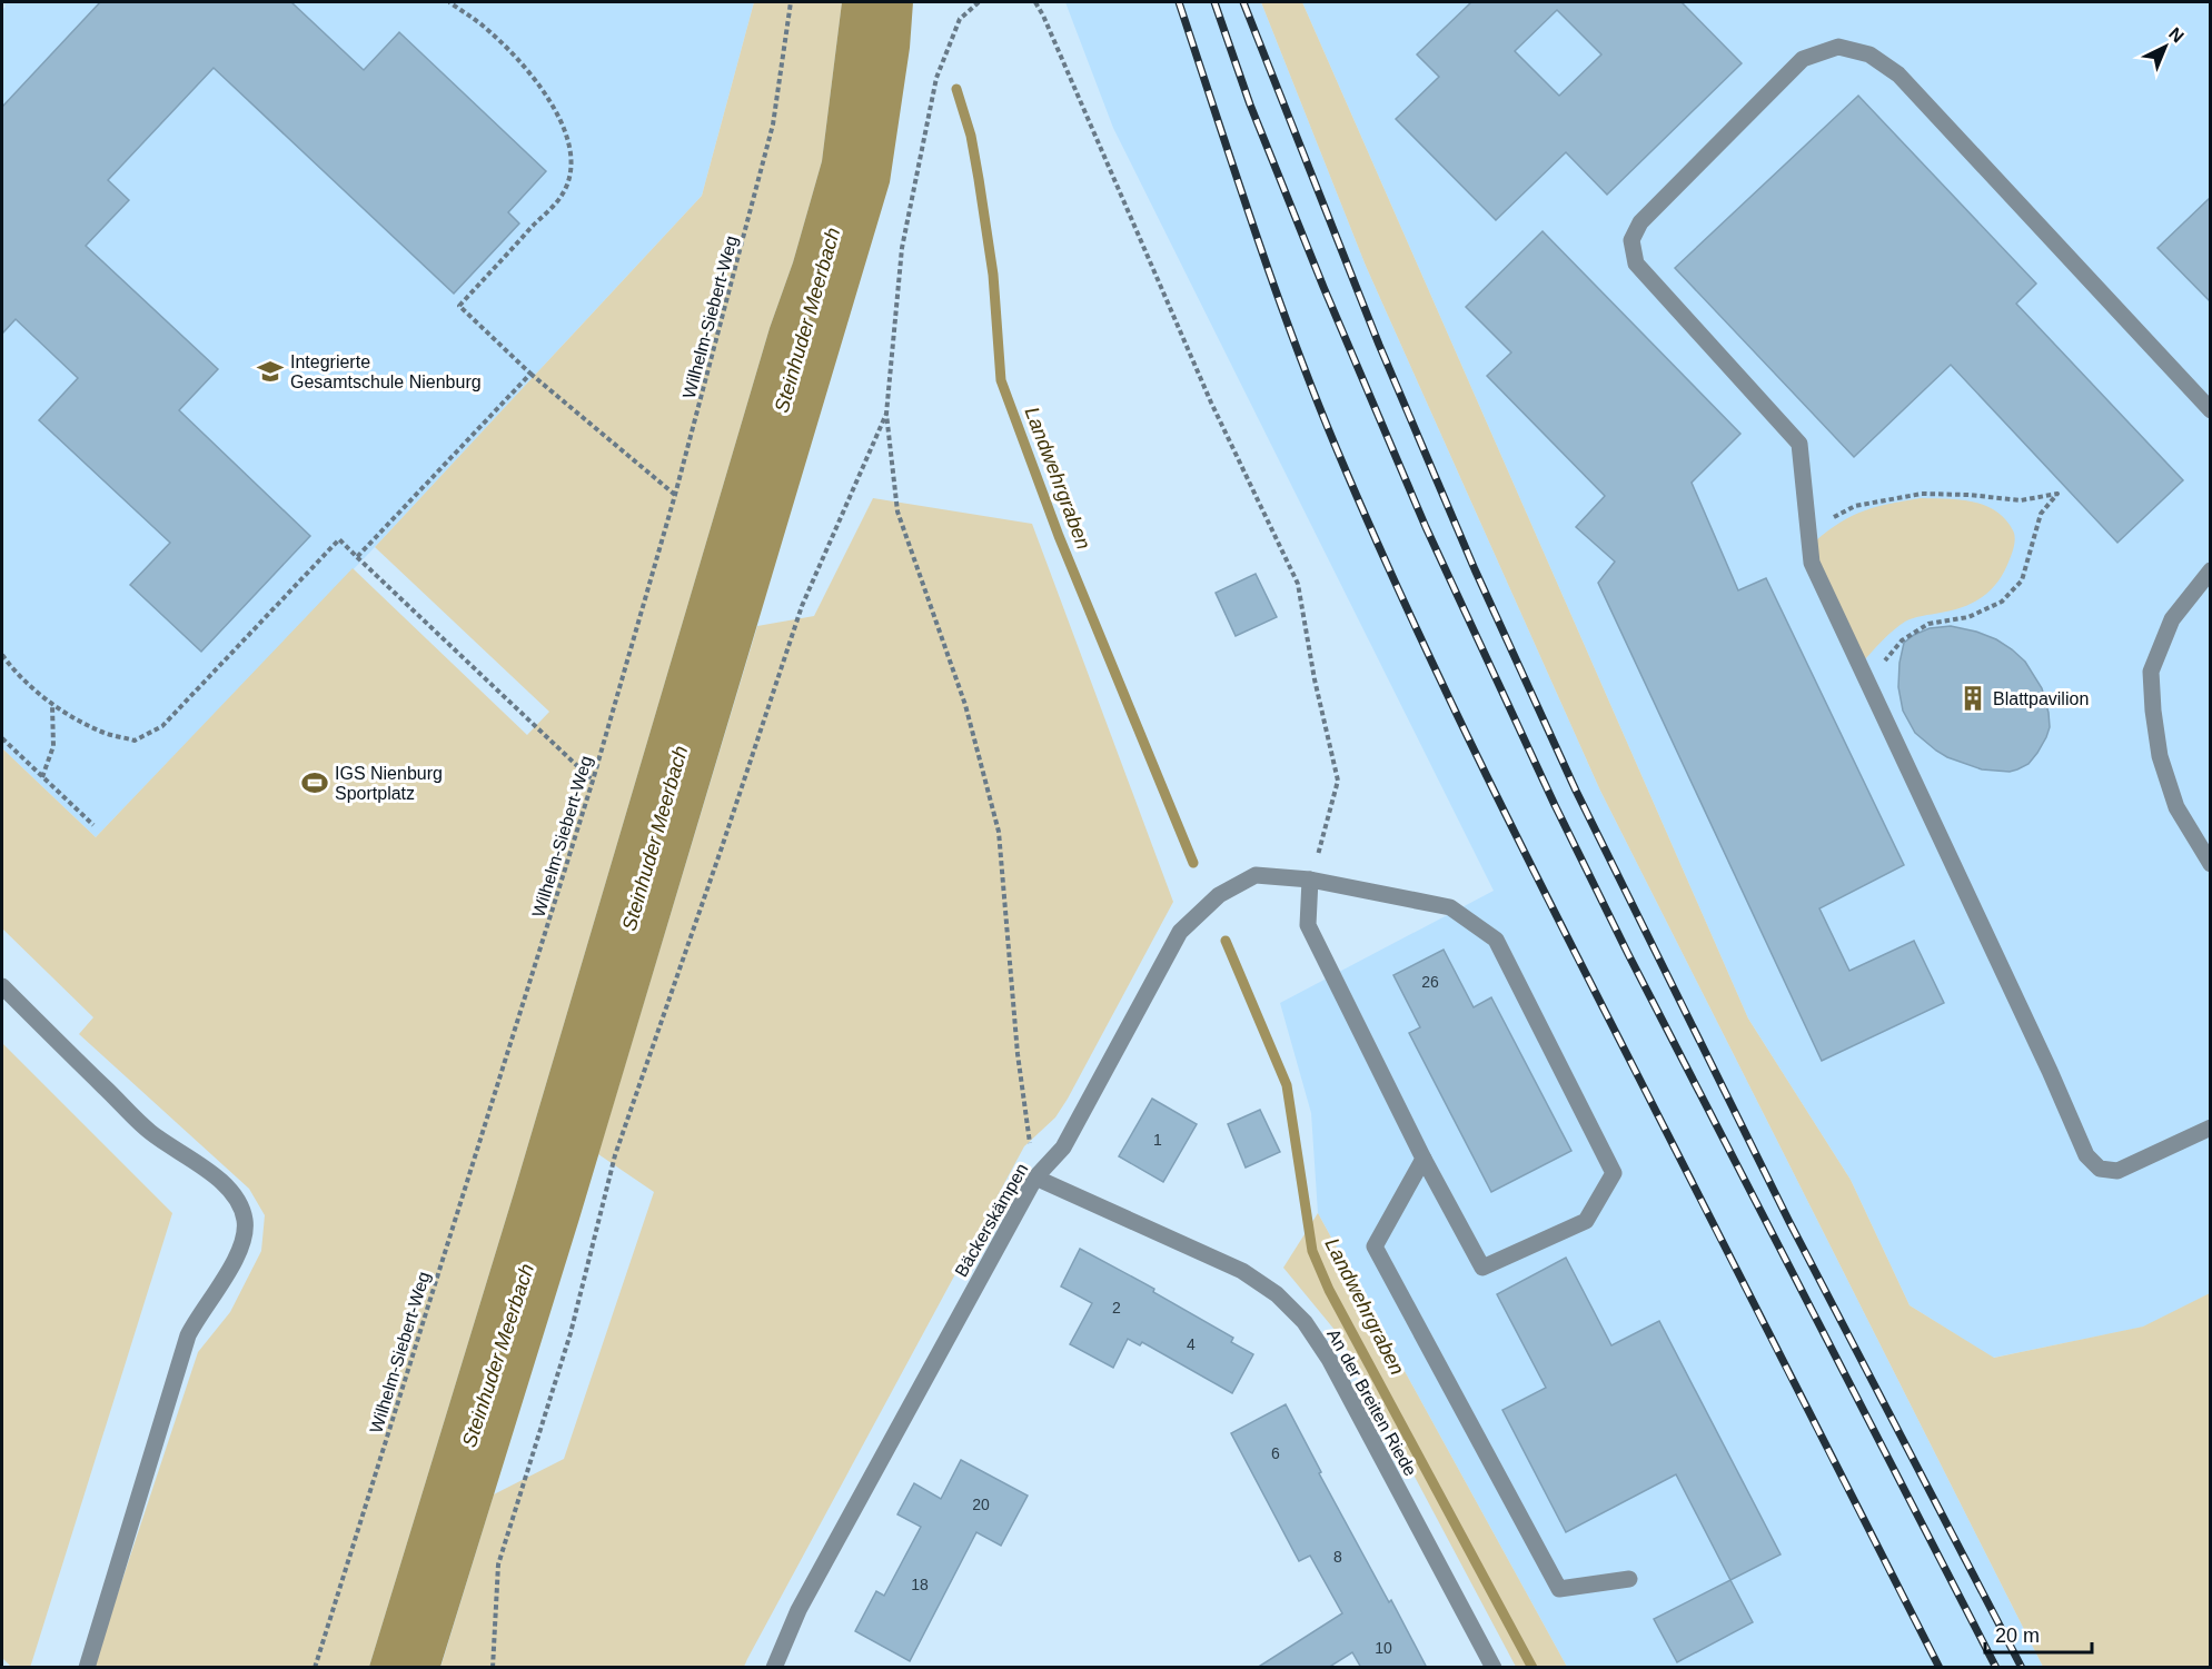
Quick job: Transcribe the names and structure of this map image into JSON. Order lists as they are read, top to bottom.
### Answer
{
  "streets": {
    "street": ["Bäckerskämpen", "An der Breiten Riede"],
    "path": ["Wilhelm-Siebert-Weg"]
  },
  "crossings": [
    ["Bäckerskämpen", "An der Breiten Riede"]
  ],
  "water": ["Steinhuder Meerbach", "Landwehrgraben"],
  "places": {
    "school or university": ["Integrierte Gesamtschule Nienburg"],
    "building": ["Blattpavilion"],
    "sports": ["IGS Nienburg Sportplatz"]
  },
  "house_numbers": [
    "26",
    "1",
    "2",
    "4",
    "6",
    "20",
    "8",
    "18",
    "10"
  ],
  "scale_bar": "20 m",
  "north": "top right"
}
